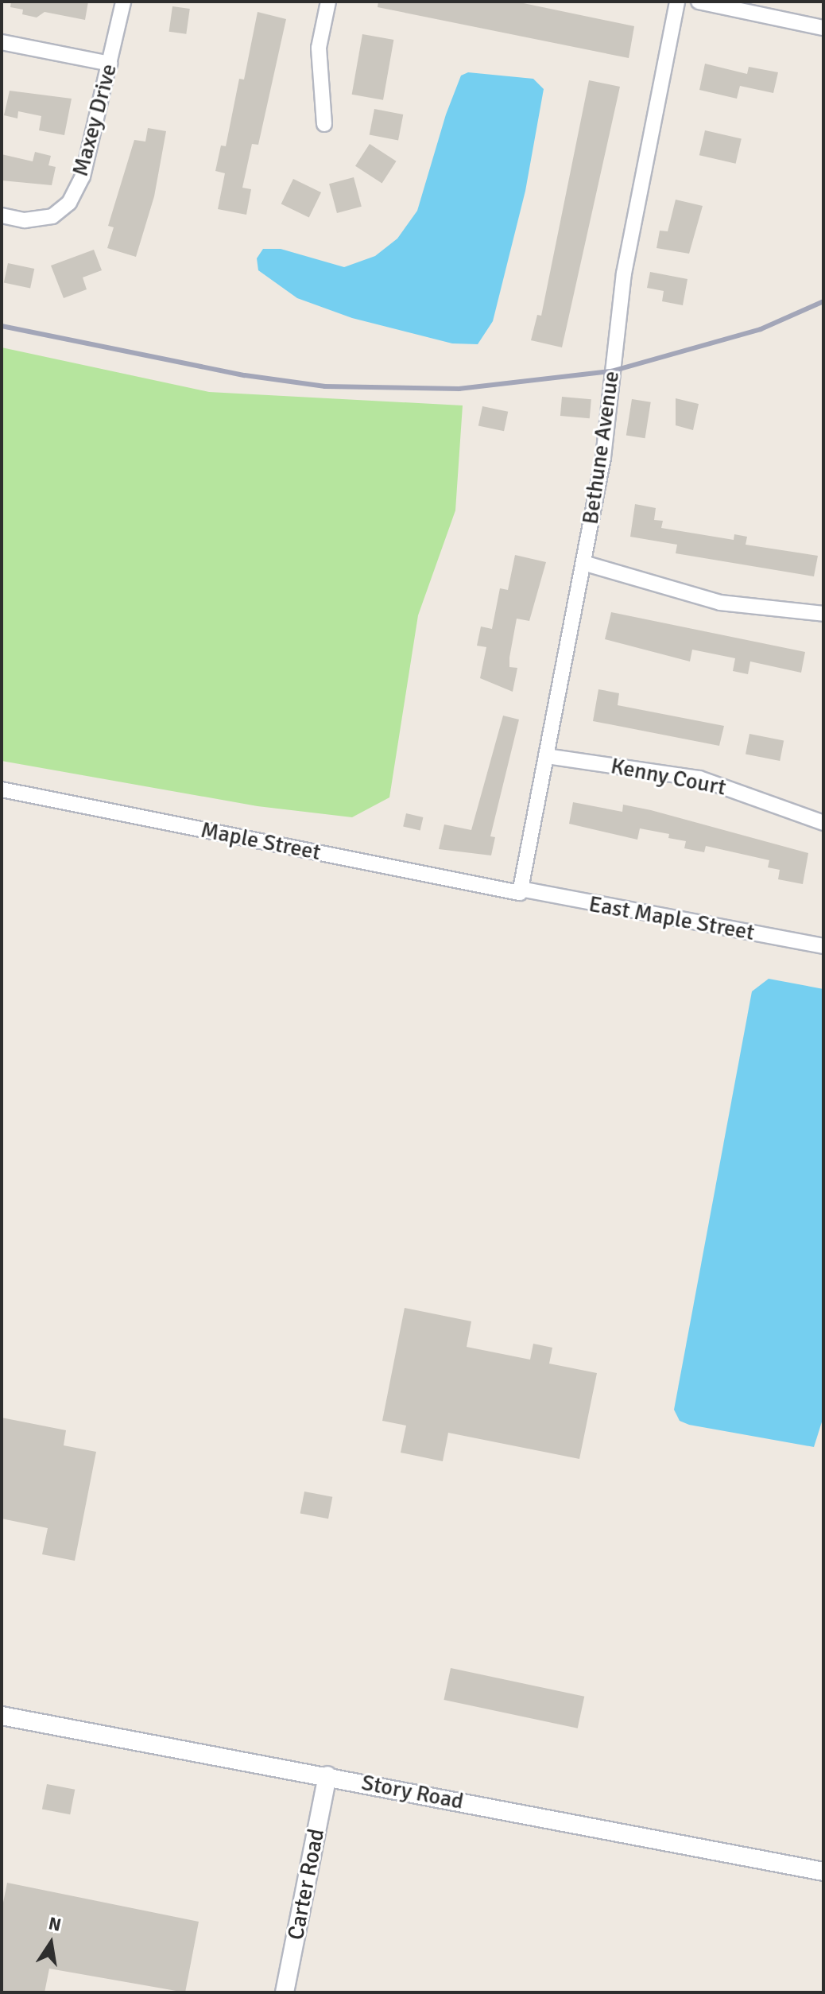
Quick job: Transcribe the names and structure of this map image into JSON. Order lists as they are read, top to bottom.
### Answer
{
  "streets": {
    "street": [
      "Maxey Drive",
      "Bethune Avenue",
      "Kenny Court",
      "Maple Street",
      "East Maple Street",
      "Story Road",
      "Carter Road"
    ]
  },
  "crossings": [
    ["Bethune Avenue", "Kenny Court"],
    ["Bethune Avenue", "Maple Street"],
    ["Bethune Avenue", "East Maple Street"],
    ["Maple Street", "East Maple Street"],
    ["Story Road", "Carter Road"]
  ],
  "north": "top"
}
